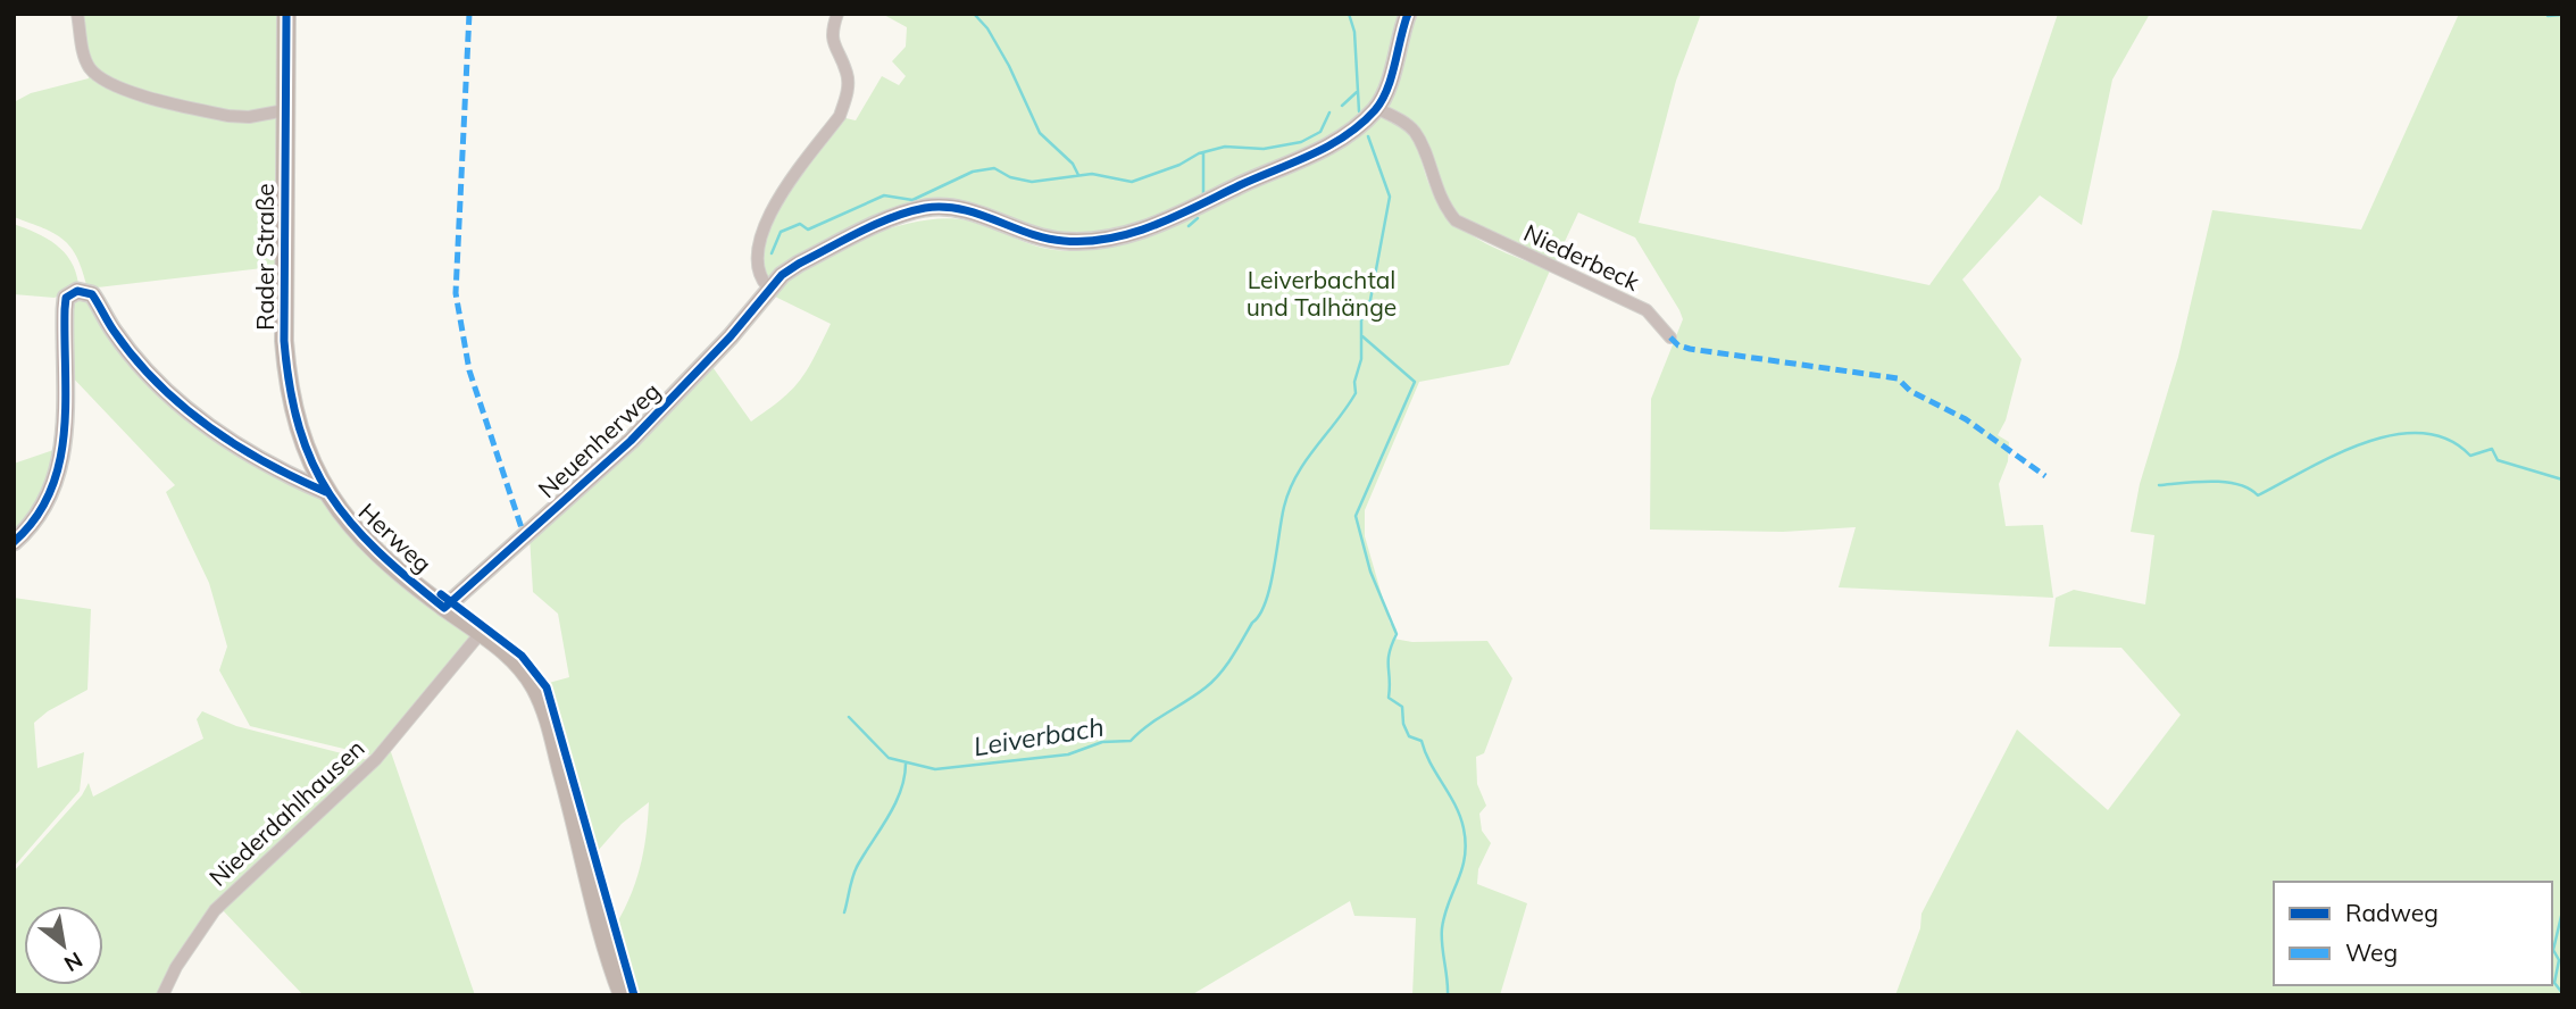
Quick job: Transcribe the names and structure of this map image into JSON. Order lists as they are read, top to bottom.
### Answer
{
  "streets": {
    "main road": ["Rader Straße", "Herweg"],
    "street": ["Niederbeck", "Neuenherweg", "Niederdahlhausen"]
  },
  "crossings": [
    ["Rader Straße", "Herweg"],
    ["Niederbeck", "Neuenherweg"],
    ["Neuenherweg", "Herweg"],
    ["Herweg", "Niederdahlhausen"]
  ],
  "water": ["Leiverbach"],
  "parks": ["Leiverbachtal und Talhänge"],
  "legend": ["Radweg", "Weg"],
  "north": "bottom right"
}
